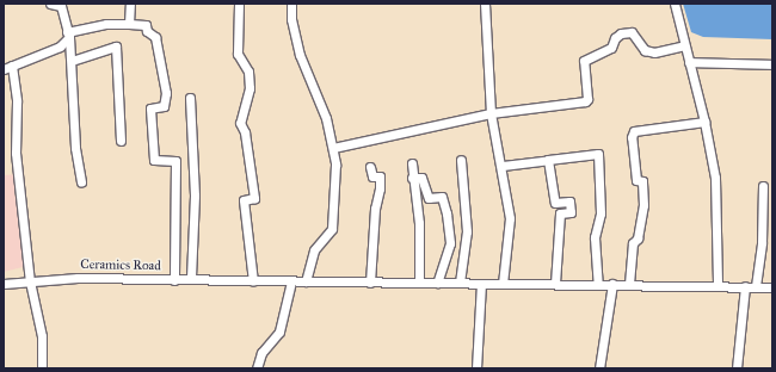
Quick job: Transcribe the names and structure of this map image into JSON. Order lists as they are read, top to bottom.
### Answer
{
  "streets": {
    "street": ["Ceramics Road"]
  }
}
